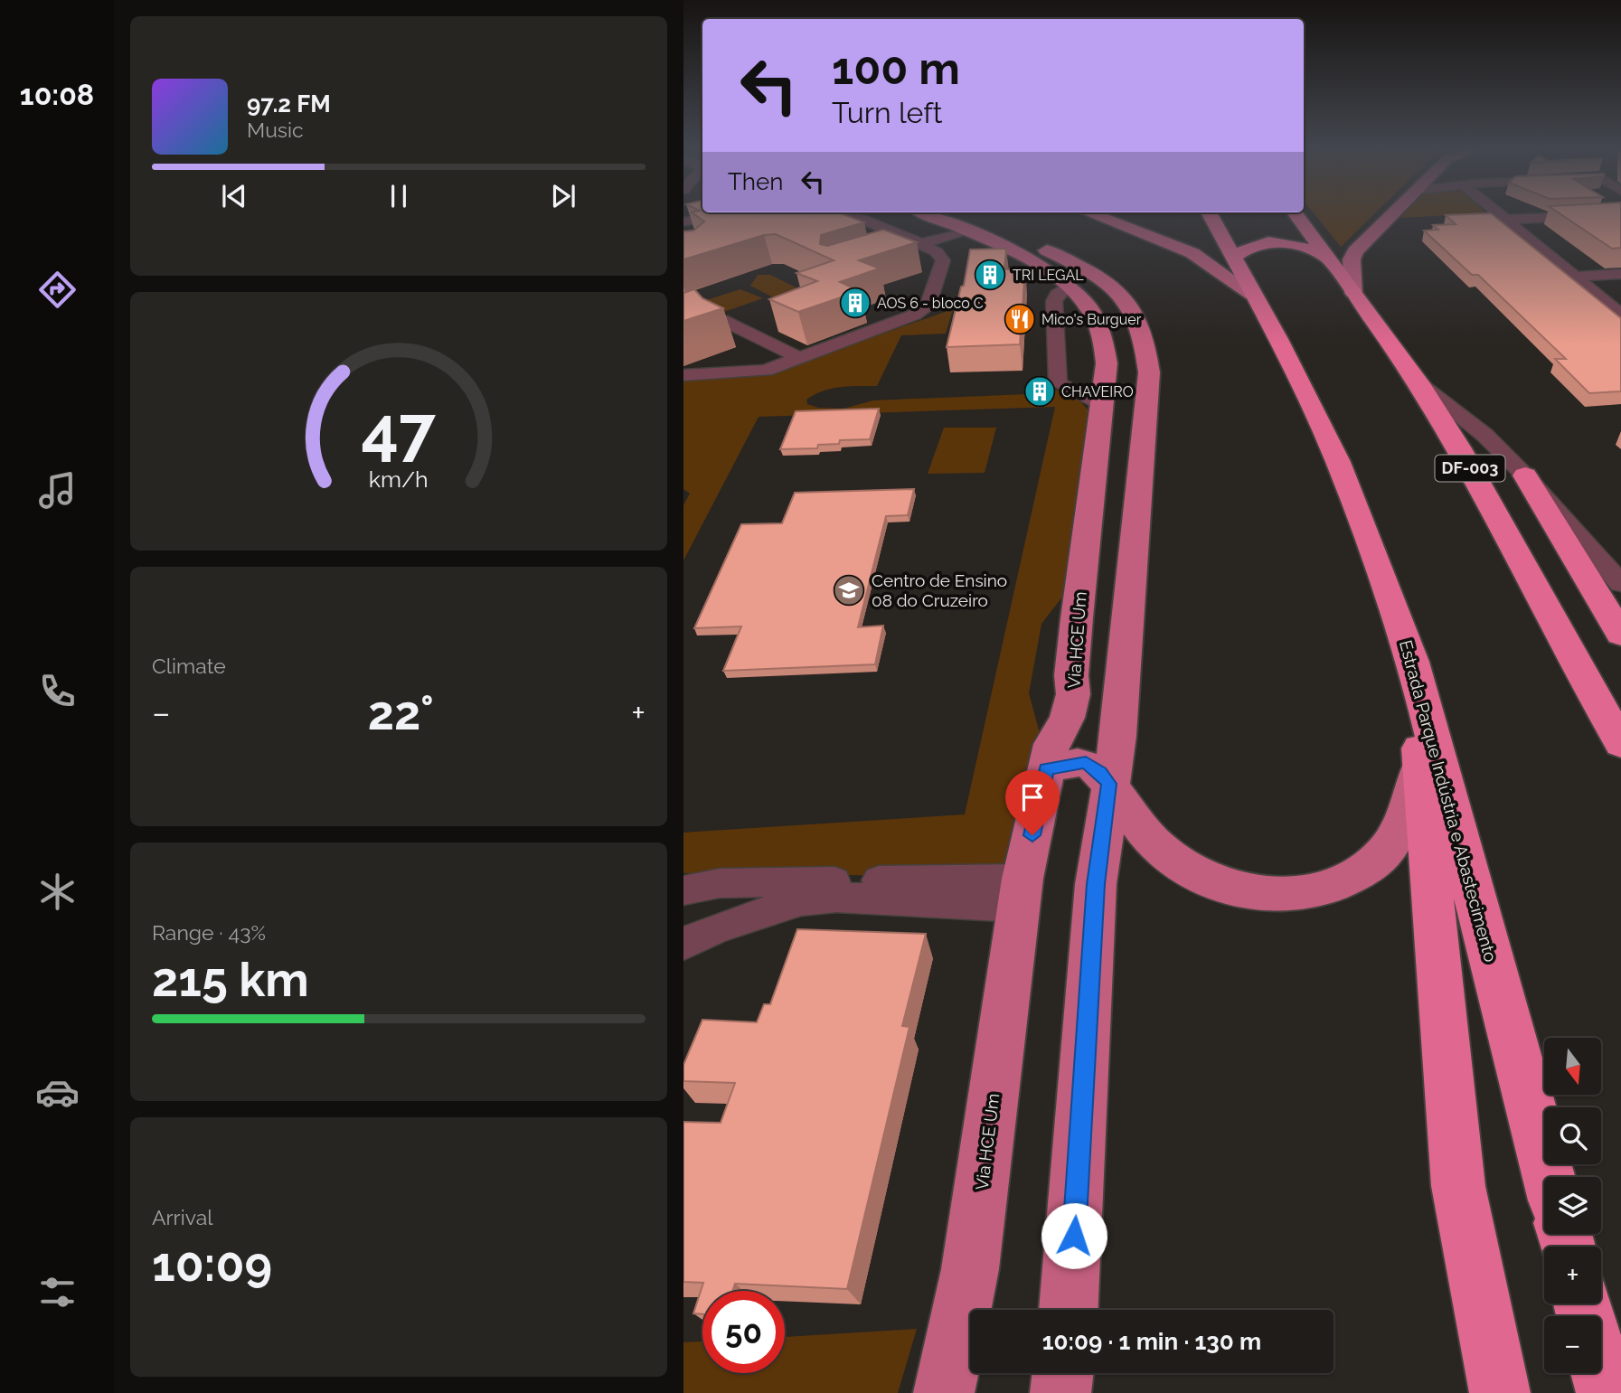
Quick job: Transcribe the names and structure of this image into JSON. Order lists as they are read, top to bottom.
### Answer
{
  "streets": {
    "highway": ["DF-003", "Estrada Parque Indústria e Abastecimento"],
    "main road": ["Via HCE Um"]
  },
  "places": {
    "building": ["TRI LEGAL", "AOS 6 - bloco C", "CHAVEIRO"],
    "restaurant": ["Mico's Burguer"],
    "school or university": ["Centro de Ensino 08 do Cruzeiro"]
  },
  "north": "bottom",
  "page": {
    "tabs": "10:08",
    "turn": ["100 m", "Turn left"],
    "song": ["97.2 FM", "Music"],
    "then": "Then",
    "tile": [
      "Climate",
      ["Range · 43%", "215 km"],
      ["Arrival", "10:09"]
    ],
    "heat": ["−", "22°", "+"],
    "map_buttons": ["+", "−"],
    "limit": "50",
    "trip": "10:09 · 1 min · 130 m",
    "gauge": ["47", "km/h"]
  }
}
